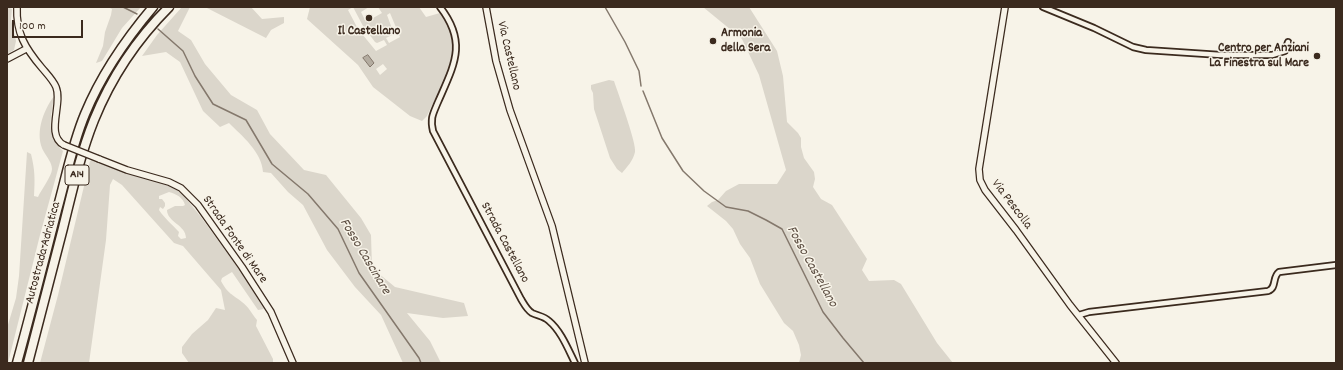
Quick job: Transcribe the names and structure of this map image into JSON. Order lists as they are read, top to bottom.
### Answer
{
  "streets": {
    "highway": ["A14", "Autostrada Adriatica"],
    "street": [
      "Via Castellano",
      "Via Pescolla",
      "Strada Fonte di Mare",
      "Strada Castellano"
    ]
  },
  "water": ["Fosso Cascinare", "Fosso Castellano"],
  "places": ["Il Castellano", "Armonia della Sera", "Centro per Anziani La Finestra sul Mare"],
  "scale_bar": "100 m"
}
